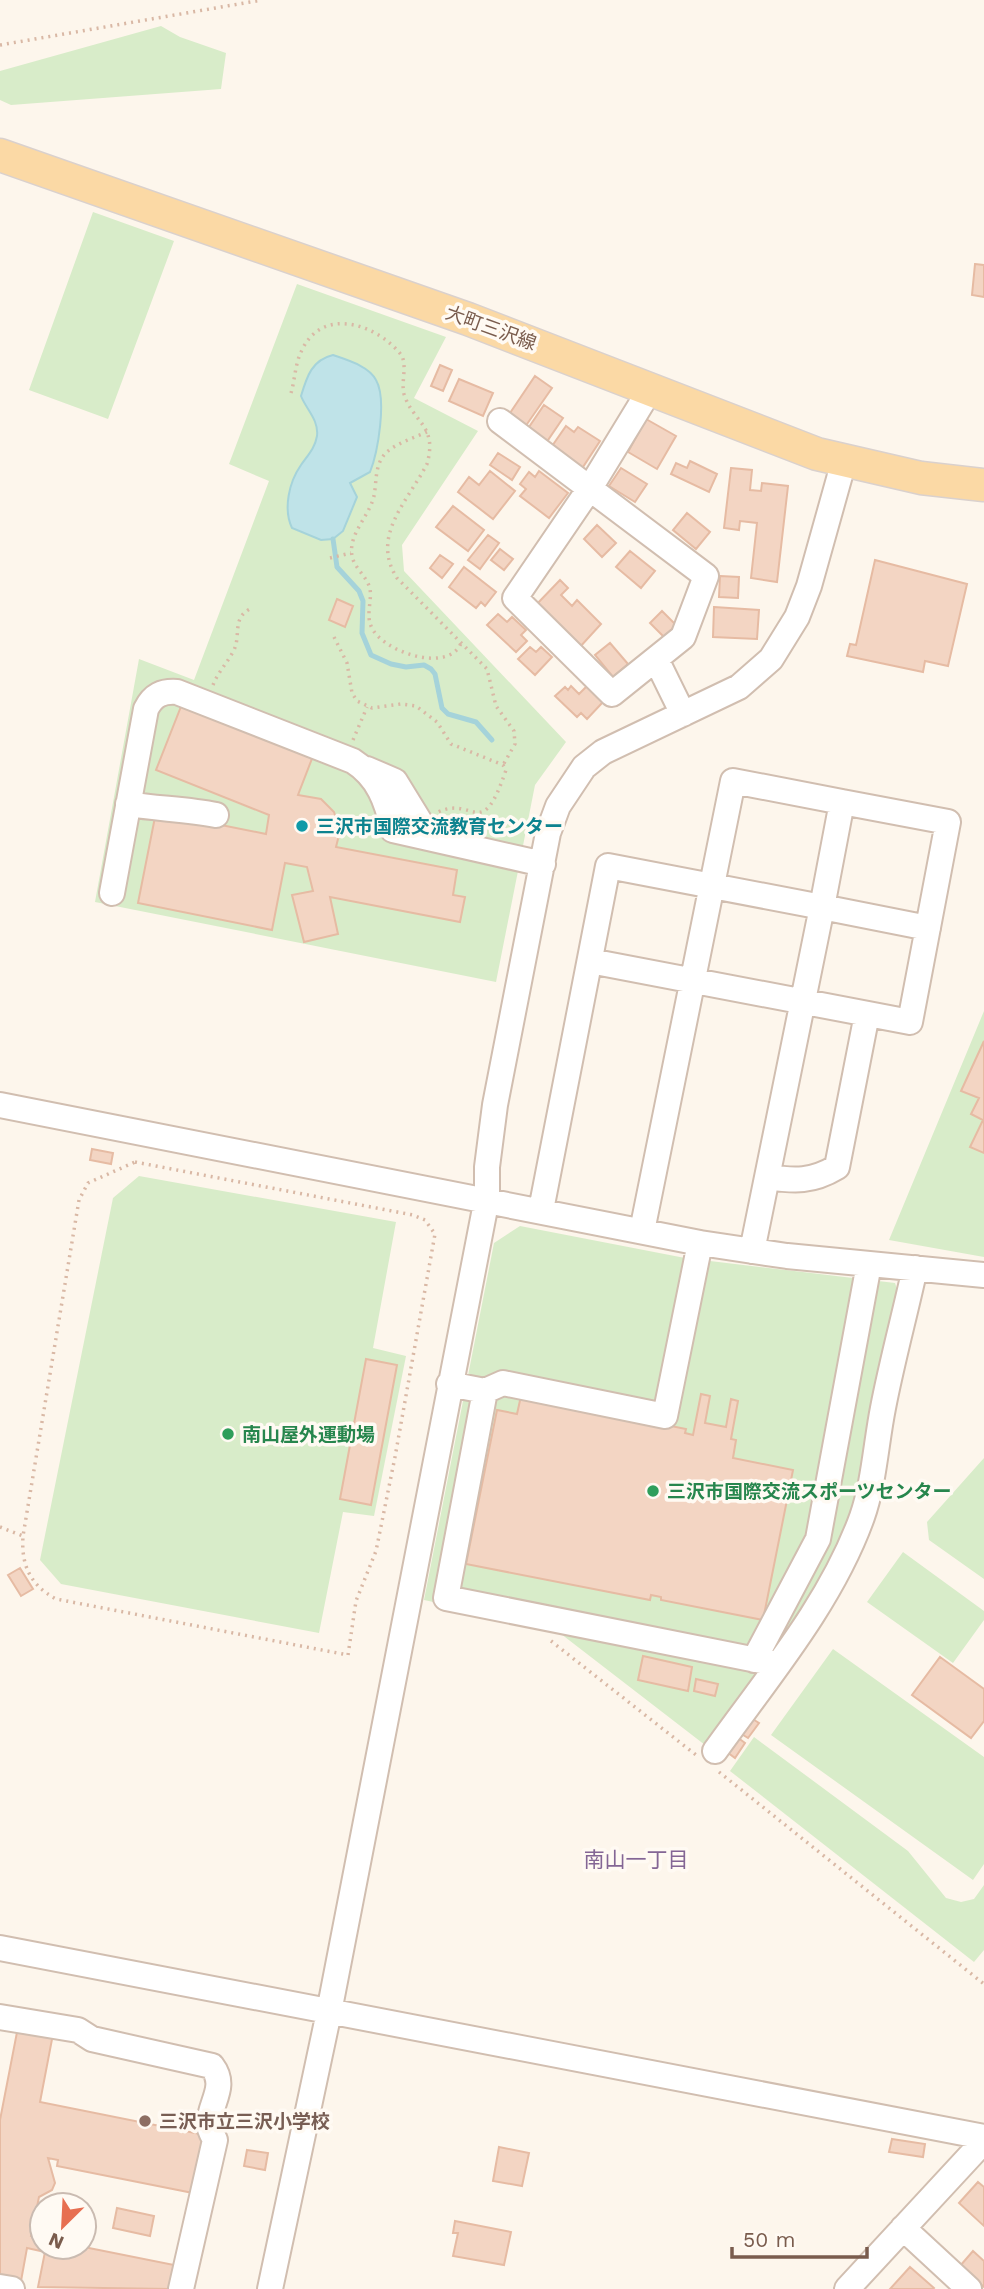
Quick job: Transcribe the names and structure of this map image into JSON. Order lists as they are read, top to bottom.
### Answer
{
  "streets": {
    "main road": ["大町三沢線"]
  },
  "districts": ["南山一丁目"],
  "places": [
    "三沢市国際交流教育センター",
    "南山屋外運動場",
    "三沢市国際交流スポーツセンター",
    "三沢市立三沢小学校"
  ],
  "scale_bar": "50 m",
  "north": "bottom left"
}
